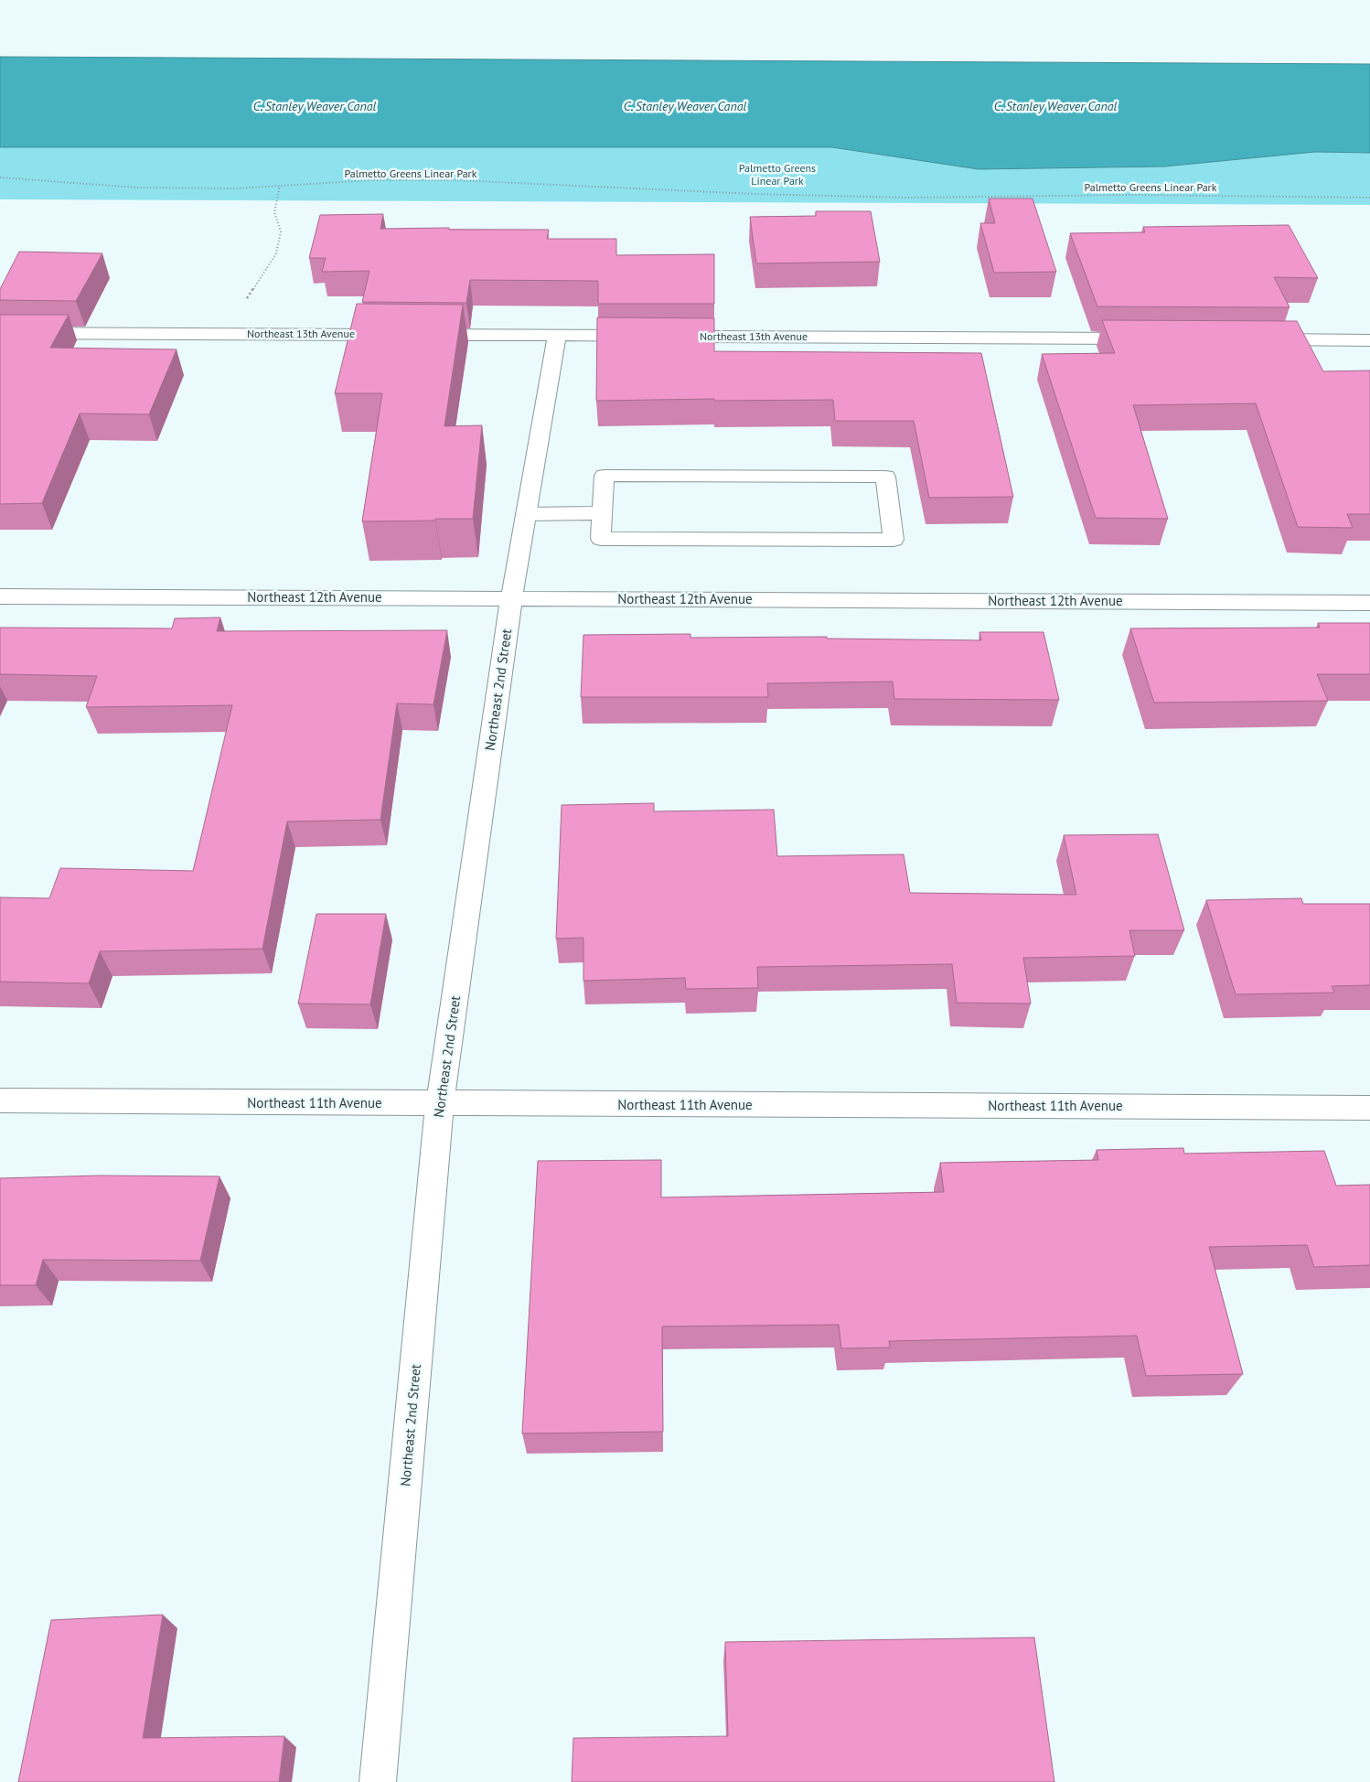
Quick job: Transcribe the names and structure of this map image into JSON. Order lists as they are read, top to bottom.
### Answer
{
  "streets": {
    "street": [
      "Northeast 13th Avenue",
      "Northeast 12th Avenue",
      "Northeast 2nd Street",
      "Northeast 11th Avenue"
    ],
    "path": ["Palmetto Greens Linear Park"]
  },
  "crossings": [
    ["Northeast 12th Avenue", "Northeast 2nd Street"],
    ["Northeast 2nd Street", "Northeast 11th Avenue"]
  ],
  "water": ["C. Stanley Weaver Canal"],
  "parks": ["Palmetto Greens Linear Park"]
}
